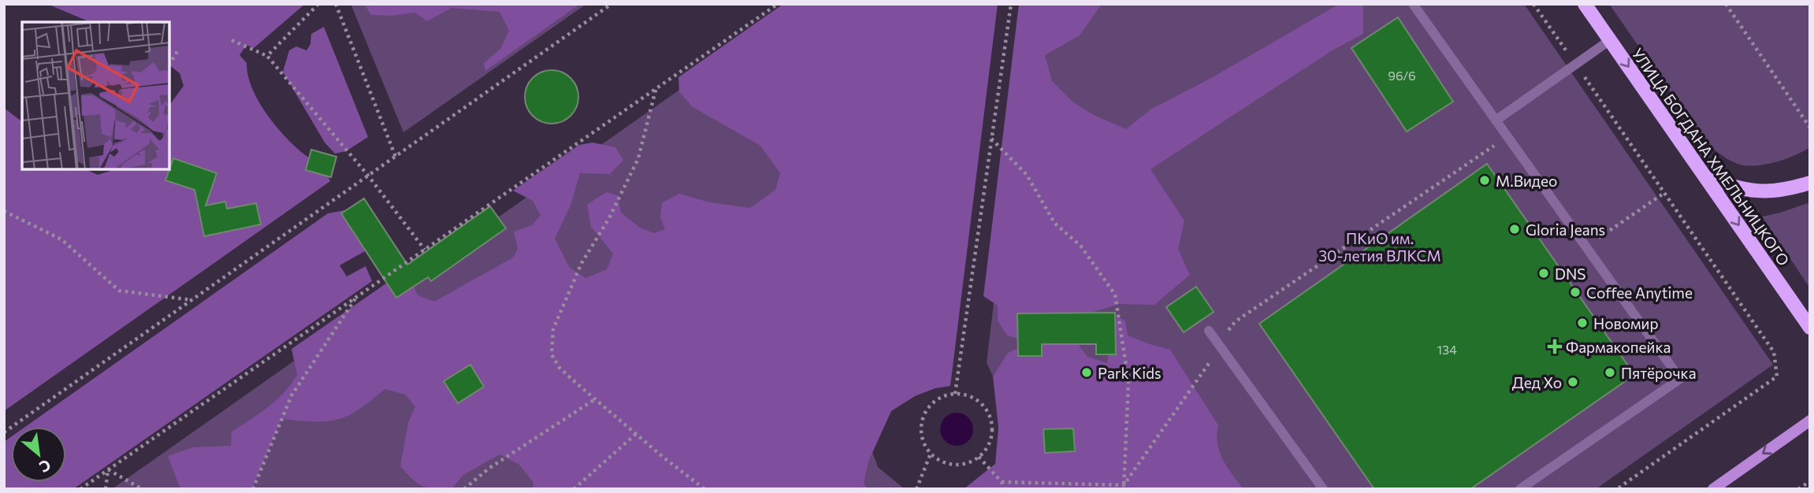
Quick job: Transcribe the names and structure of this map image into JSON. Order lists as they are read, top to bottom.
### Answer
{
  "streets": {
    "main road": ["УЛИЦА БОГДАНА ХМЕЛЬНИЦКОГО"]
  },
  "one_way": ["УЛИЦА БОГДАНА ХМЕЛЬНИЦКОГО"],
  "parks": ["ПКиО им. 30-летия ВЛКСМ"],
  "places": {
    "other": [
      "М.Видео",
      "Gloria Jeans",
      "DNS",
      "Coffee Anytime",
      "Новомир",
      "Park Kids",
      "Пятёрочка",
      "Дед Хо"
    ],
    "health": ["Фармакопейка"]
  },
  "house_numbers": ["96/6", "134"],
  "north": "bottom right"
}
